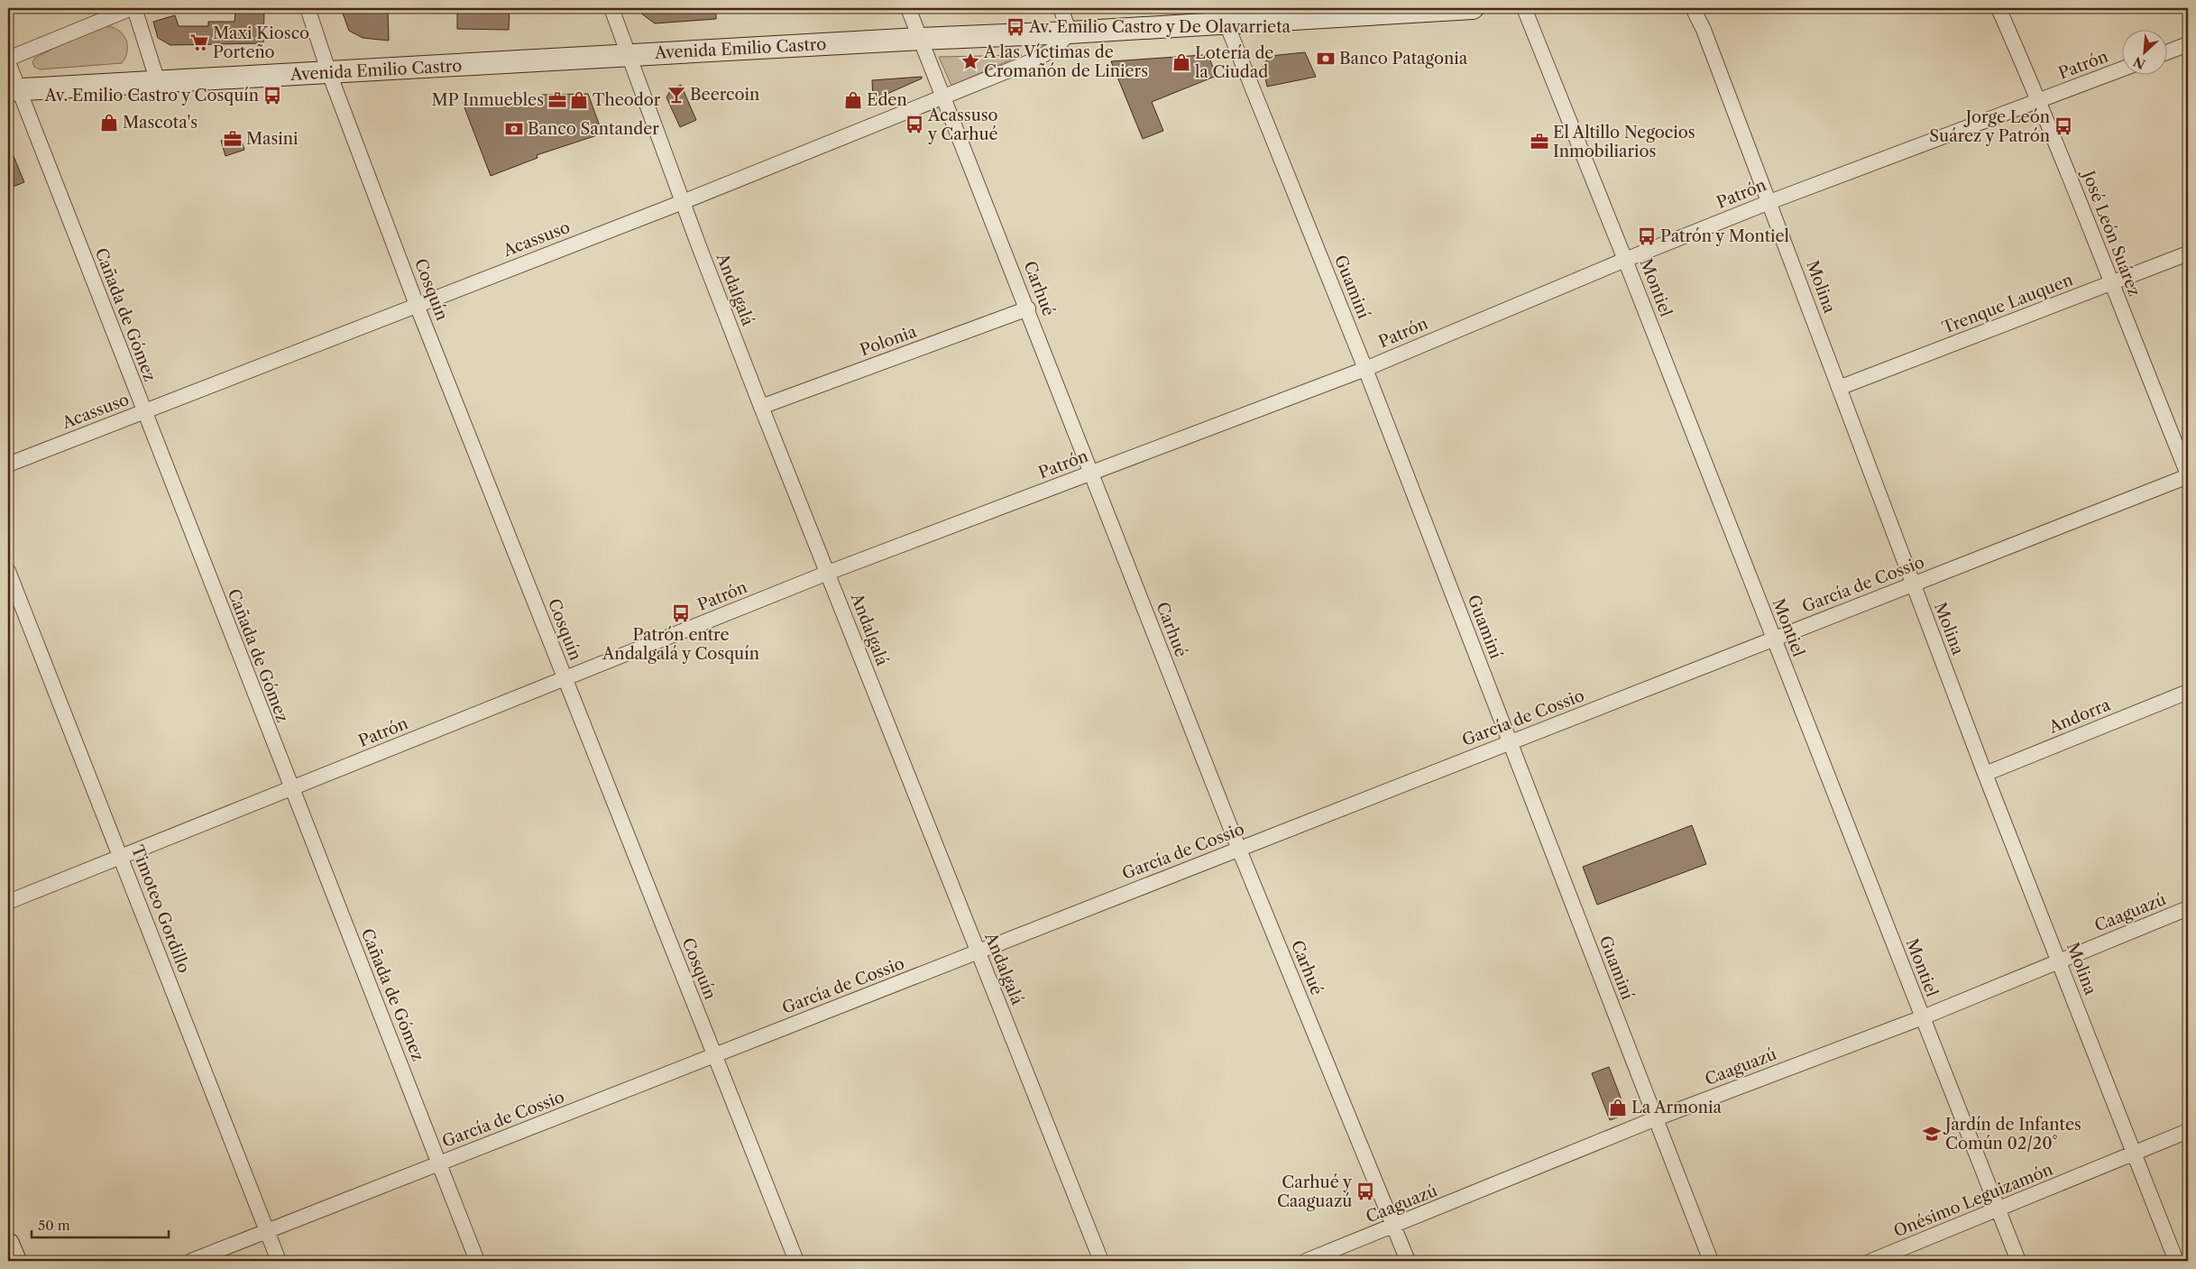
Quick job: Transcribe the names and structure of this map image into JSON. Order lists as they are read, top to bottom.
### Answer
{
  "streets": {
    "main road": ["Avenida Emilio Castro"],
    "street": [
      "Patrón",
      "José León Suárez",
      "Acassuso",
      "Guaminí",
      "Molina",
      "Montiel",
      "Carhué",
      "Cosquín",
      "Andalgalá",
      "Trenque Lauquen",
      "Cañada de Gómez",
      "Polonia",
      "García de Cossio",
      "Andorra",
      "Timoteo Gordillo",
      "Caaguazú",
      "Onésimo Leguizamón"
    ]
  },
  "crossings": [
    ["Avenida Emilio Castro", "Acassuso"],
    ["Avenida Emilio Castro", "Guaminí"],
    ["Avenida Emilio Castro", "Carhué"],
    ["Avenida Emilio Castro", "Cosquín"],
    ["Avenida Emilio Castro", "Andalgalá"],
    ["Avenida Emilio Castro", "Cañada de Gómez"],
    ["Patrón", "José León Suárez"],
    ["Patrón", "Guaminí"],
    ["Patrón", "Molina"],
    ["Patrón", "Montiel"],
    ["Patrón", "Carhué"],
    ["Patrón", "Cosquín"],
    ["Patrón", "Andalgalá"],
    ["Patrón", "Cañada de Gómez"],
    ["Patrón", "Timoteo Gordillo"],
    ["José León Suárez", "Trenque Lauquen"],
    ["José León Suárez", "García de Cossio"],
    ["Acassuso", "Carhué"],
    ["Acassuso", "Cosquín"],
    ["Acassuso", "Andalgalá"],
    ["Acassuso", "Cañada de Gómez"],
    ["Guaminí", "García de Cossio"],
    ["Guaminí", "Caaguazú"],
    ["Molina", "Trenque Lauquen"],
    ["Molina", "García de Cossio"],
    ["Molina", "Andorra"],
    ["Molina", "Caaguazú"],
    ["Molina", "Onésimo Leguizamón"],
    ["Montiel", "García de Cossio"],
    ["Montiel", "Caaguazú"],
    ["Montiel", "Onésimo Leguizamón"],
    ["Carhué", "Polonia"],
    ["Carhué", "García de Cossio"],
    ["Carhué", "Caaguazú"],
    ["Cosquín", "García de Cossio"],
    ["Andalgalá", "Polonia"],
    ["Andalgalá", "García de Cossio"],
    ["Cañada de Gómez", "García de Cossio"],
    ["García de Cossio", "Timoteo Gordillo"]
  ],
  "places": {
    "bus stop": [
      "Av. Emilio Castro y De Olavarrieta",
      "Av. Emilio Castro y Cosquín",
      "Acassuso y Carhué",
      "Jorge León Suárez y Patrón",
      "Patrón y Montiel",
      "Patrón entre Andalgalá y Cosquín",
      "Carhué y Caaguazú"
    ],
    "supermarket": ["Maxi Kiosco Porteño"],
    "bank": ["Banco Patagonia", "Banco Santander"],
    "place": ["A las Víctimas de Cromañón de Liniers"],
    "shop": [
      "Lotería de la Ciudad",
      "Theodor",
      "Eden",
      "Mascota's",
      "La Armonia"
    ],
    "bar": ["Beercoin"],
    "office": ["MP Inmuebles", "Masini", "El Altillo Negocios Inmobiliarios"],
    "school or university": ["Jardín de Infantes Común 02/20°"]
  },
  "scale_bar": "50 m",
  "north": "bottom left"
}
